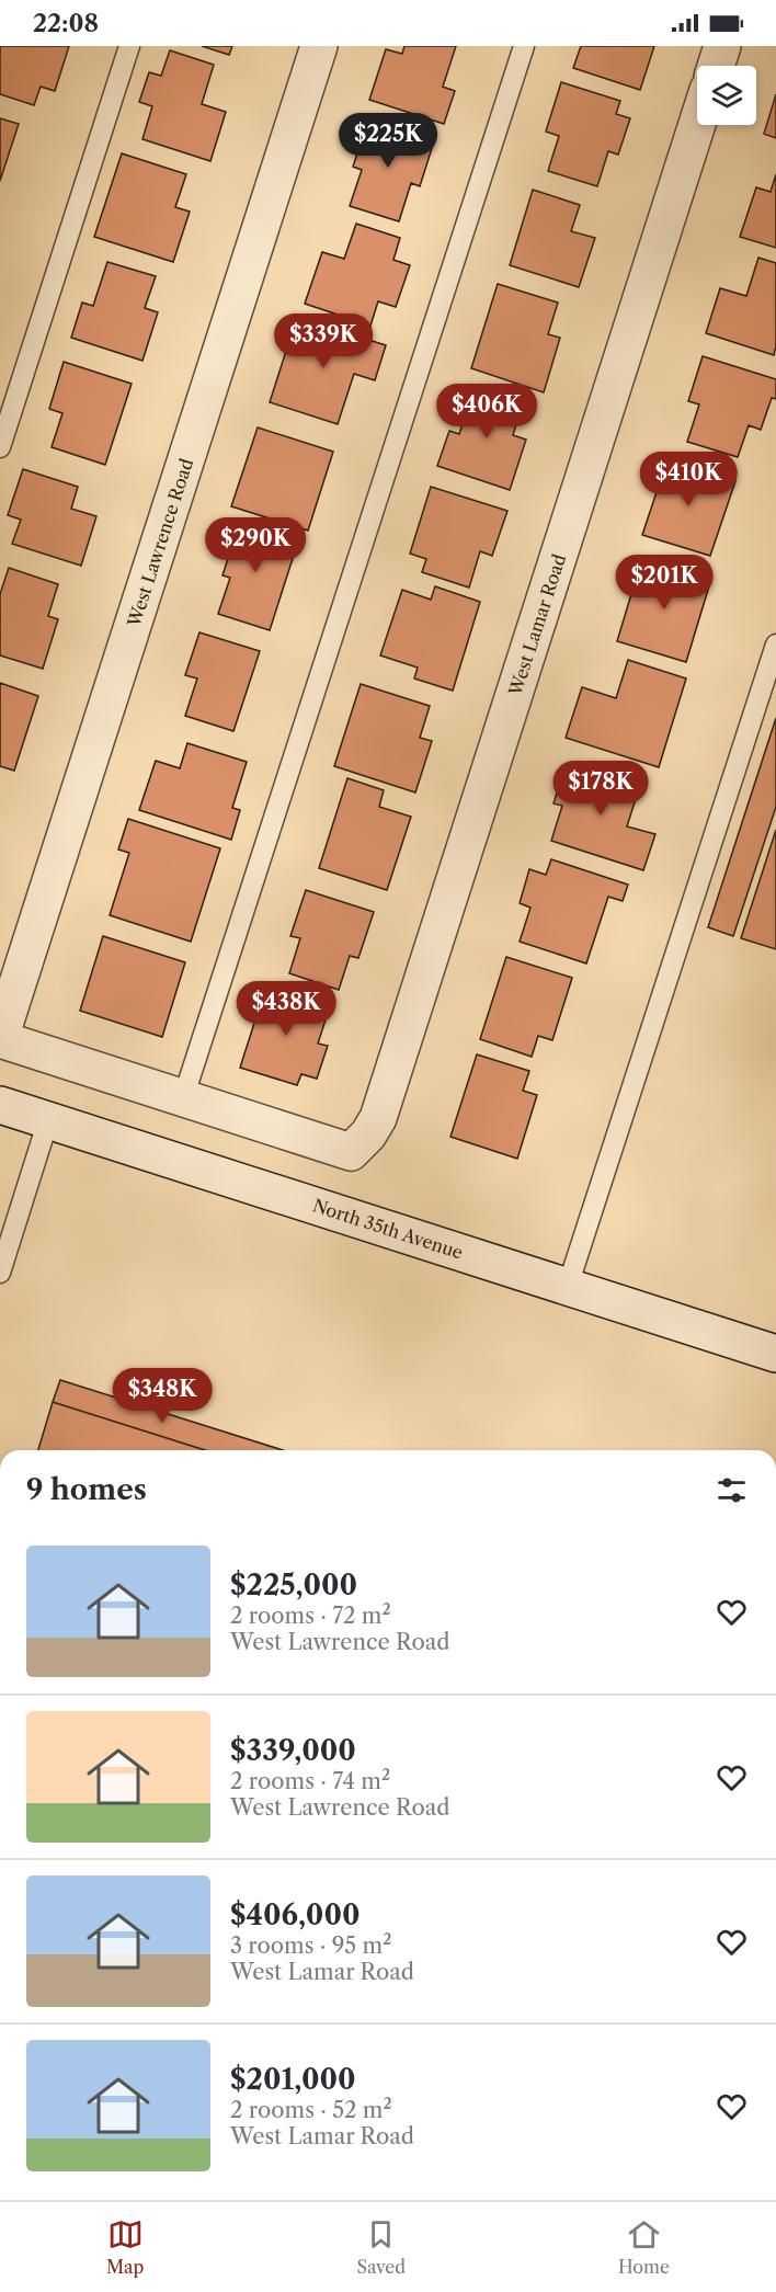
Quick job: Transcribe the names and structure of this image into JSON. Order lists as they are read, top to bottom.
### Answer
{
  "streets": {
    "street": ["West Lawrence Road", "West Lamar Road", "North 35th Avenue"]
  },
  "page": {
    "status": "22:08",
    "price": [
      "$225K",
      "$339K",
      "$406K",
      "$410K",
      "$290K",
      "$201K",
      "$178K",
      "$438K",
      "$348K"
    ],
    "heading": "9 homes",
    "list": [
      {
        "name": "$225,000",
        "note": "2 rooms · 72 m² · West Lawrence Road"
      },
      {
        "name": "$339,000",
        "note": "2 rooms · 74 m² · West Lawrence Road"
      },
      {
        "name": "$406,000",
        "note": "3 rooms · 95 m² · West Lamar Road"
      },
      {
        "name": "$201,000",
        "note": "2 rooms · 52 m² · West Lamar Road"
      }
    ],
    "tabs": ["Map", "Saved", "Home"]
  }
}
